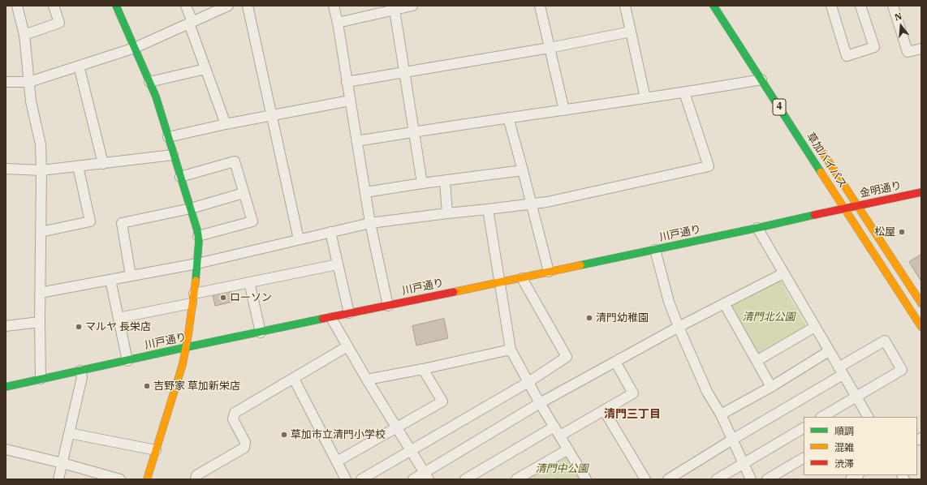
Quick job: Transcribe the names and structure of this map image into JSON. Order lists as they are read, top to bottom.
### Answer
{
  "streets": {
    "main road": [
      "4",
      "草加バイパス",
      "金明通り",
      "川戸通り"
    ]
  },
  "crossings": [
    ["草加バイパス", "金明通り"],
    ["草加バイパス", "川戸通り"],
    ["金明通り", "川戸通り"]
  ],
  "districts": ["清門三丁目"],
  "parks": ["清門北公園", "清門中公園"],
  "places": [
    "松屋",
    "ローソン",
    "清門幼稚園",
    "マルヤ 長栄店",
    "吉野家 草加新栄店",
    "草加市立清門小学校"
  ],
  "legend": ["順調", "混雑", "渋滞"],
  "north": "top"
}
